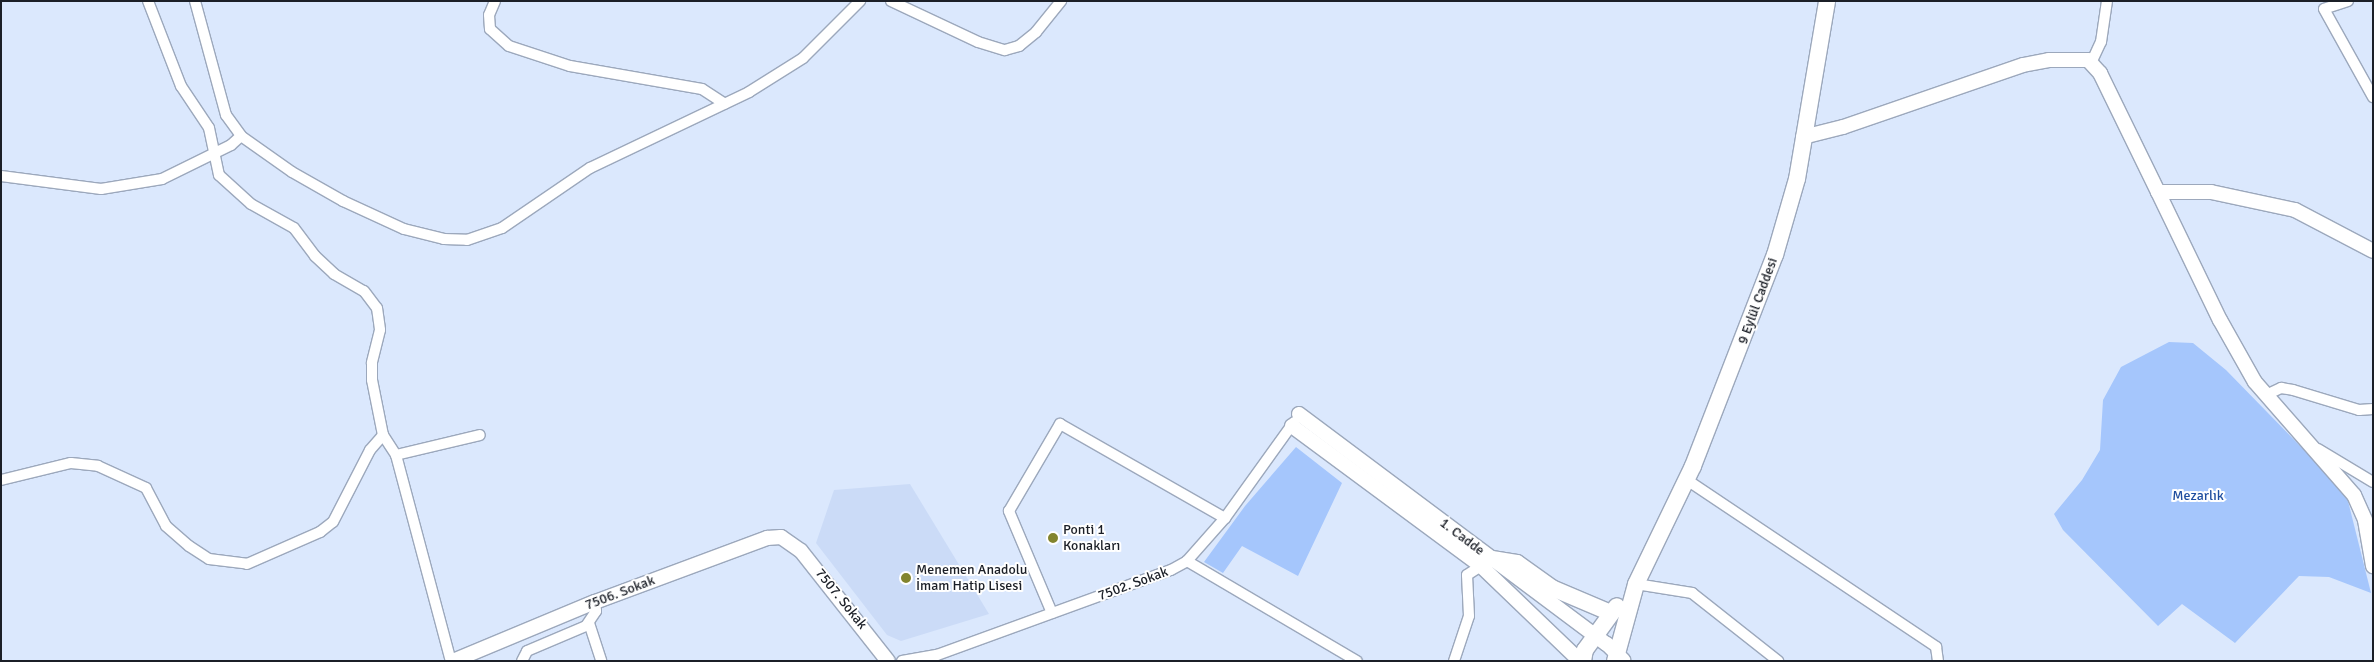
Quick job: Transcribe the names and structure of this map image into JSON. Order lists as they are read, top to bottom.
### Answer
{
  "streets": {
    "main road": ["9 Eylül Caddesi"],
    "street": [
      "1. Cadde",
      "7502. Sokak",
      "7506. Sokak",
      "7507. Sokak"
    ]
  },
  "crossings": [
    ["9 Eylül Caddesi", "1. Cadde"],
    ["1. Cadde", "7502. Sokak"],
    ["7506. Sokak", "7507. Sokak"]
  ],
  "parks": ["Mezarlık"],
  "places": ["Ponti 1 Konakları", "Menemen Anadolu İmam Hatip Lisesi"]
}
